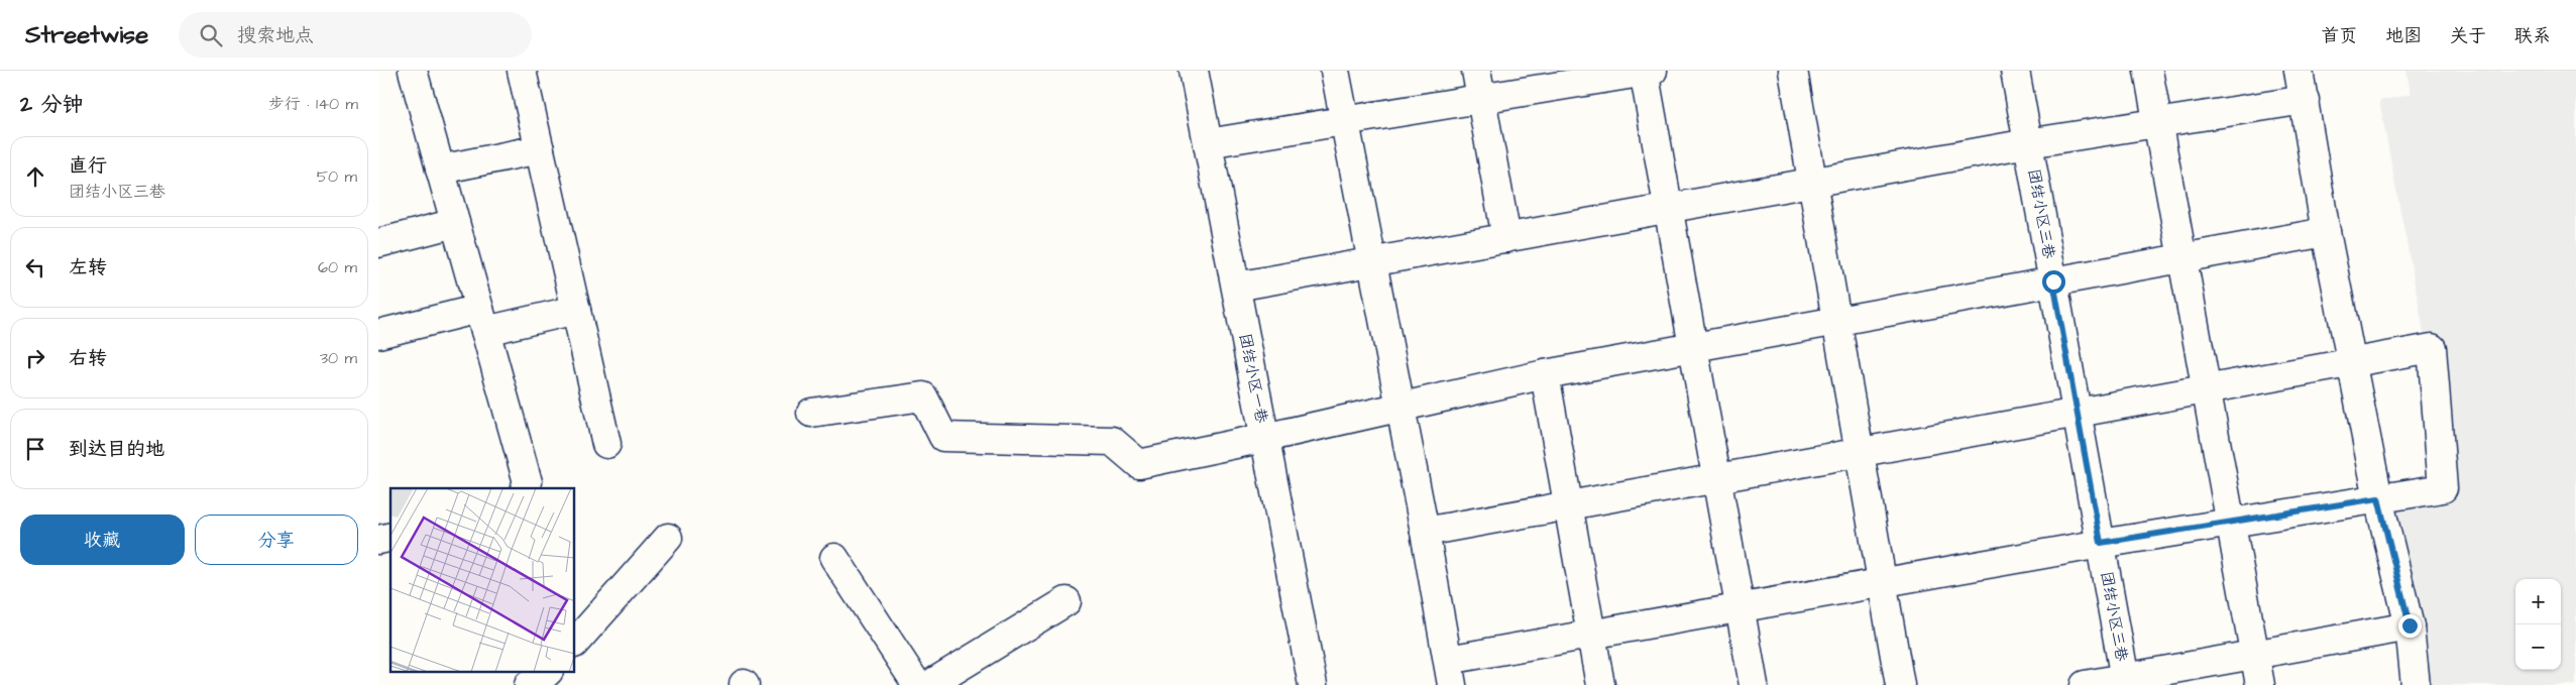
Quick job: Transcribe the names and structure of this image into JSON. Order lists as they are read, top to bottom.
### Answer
{
  "streets": {
    "street": ["团结小区三巷", "团结小区一巷"]
  },
  "page": {
    "header": "Streetwise",
    "search": "搜索地点",
    "nav": [
      "首页",
      "地图",
      "关于",
      "联系"
    ],
    "heading": ["2 分钟", "步行 · 140 m"],
    "list": [
      ["直行", "团结小区三巷", "50 m"],
      ["左转", "60 m"],
      ["右转", "30 m"],
      "到达目的地"
    ],
    "buttons": ["收藏", "分享"],
    "map_buttons": ["+", "−"]
  }
}
